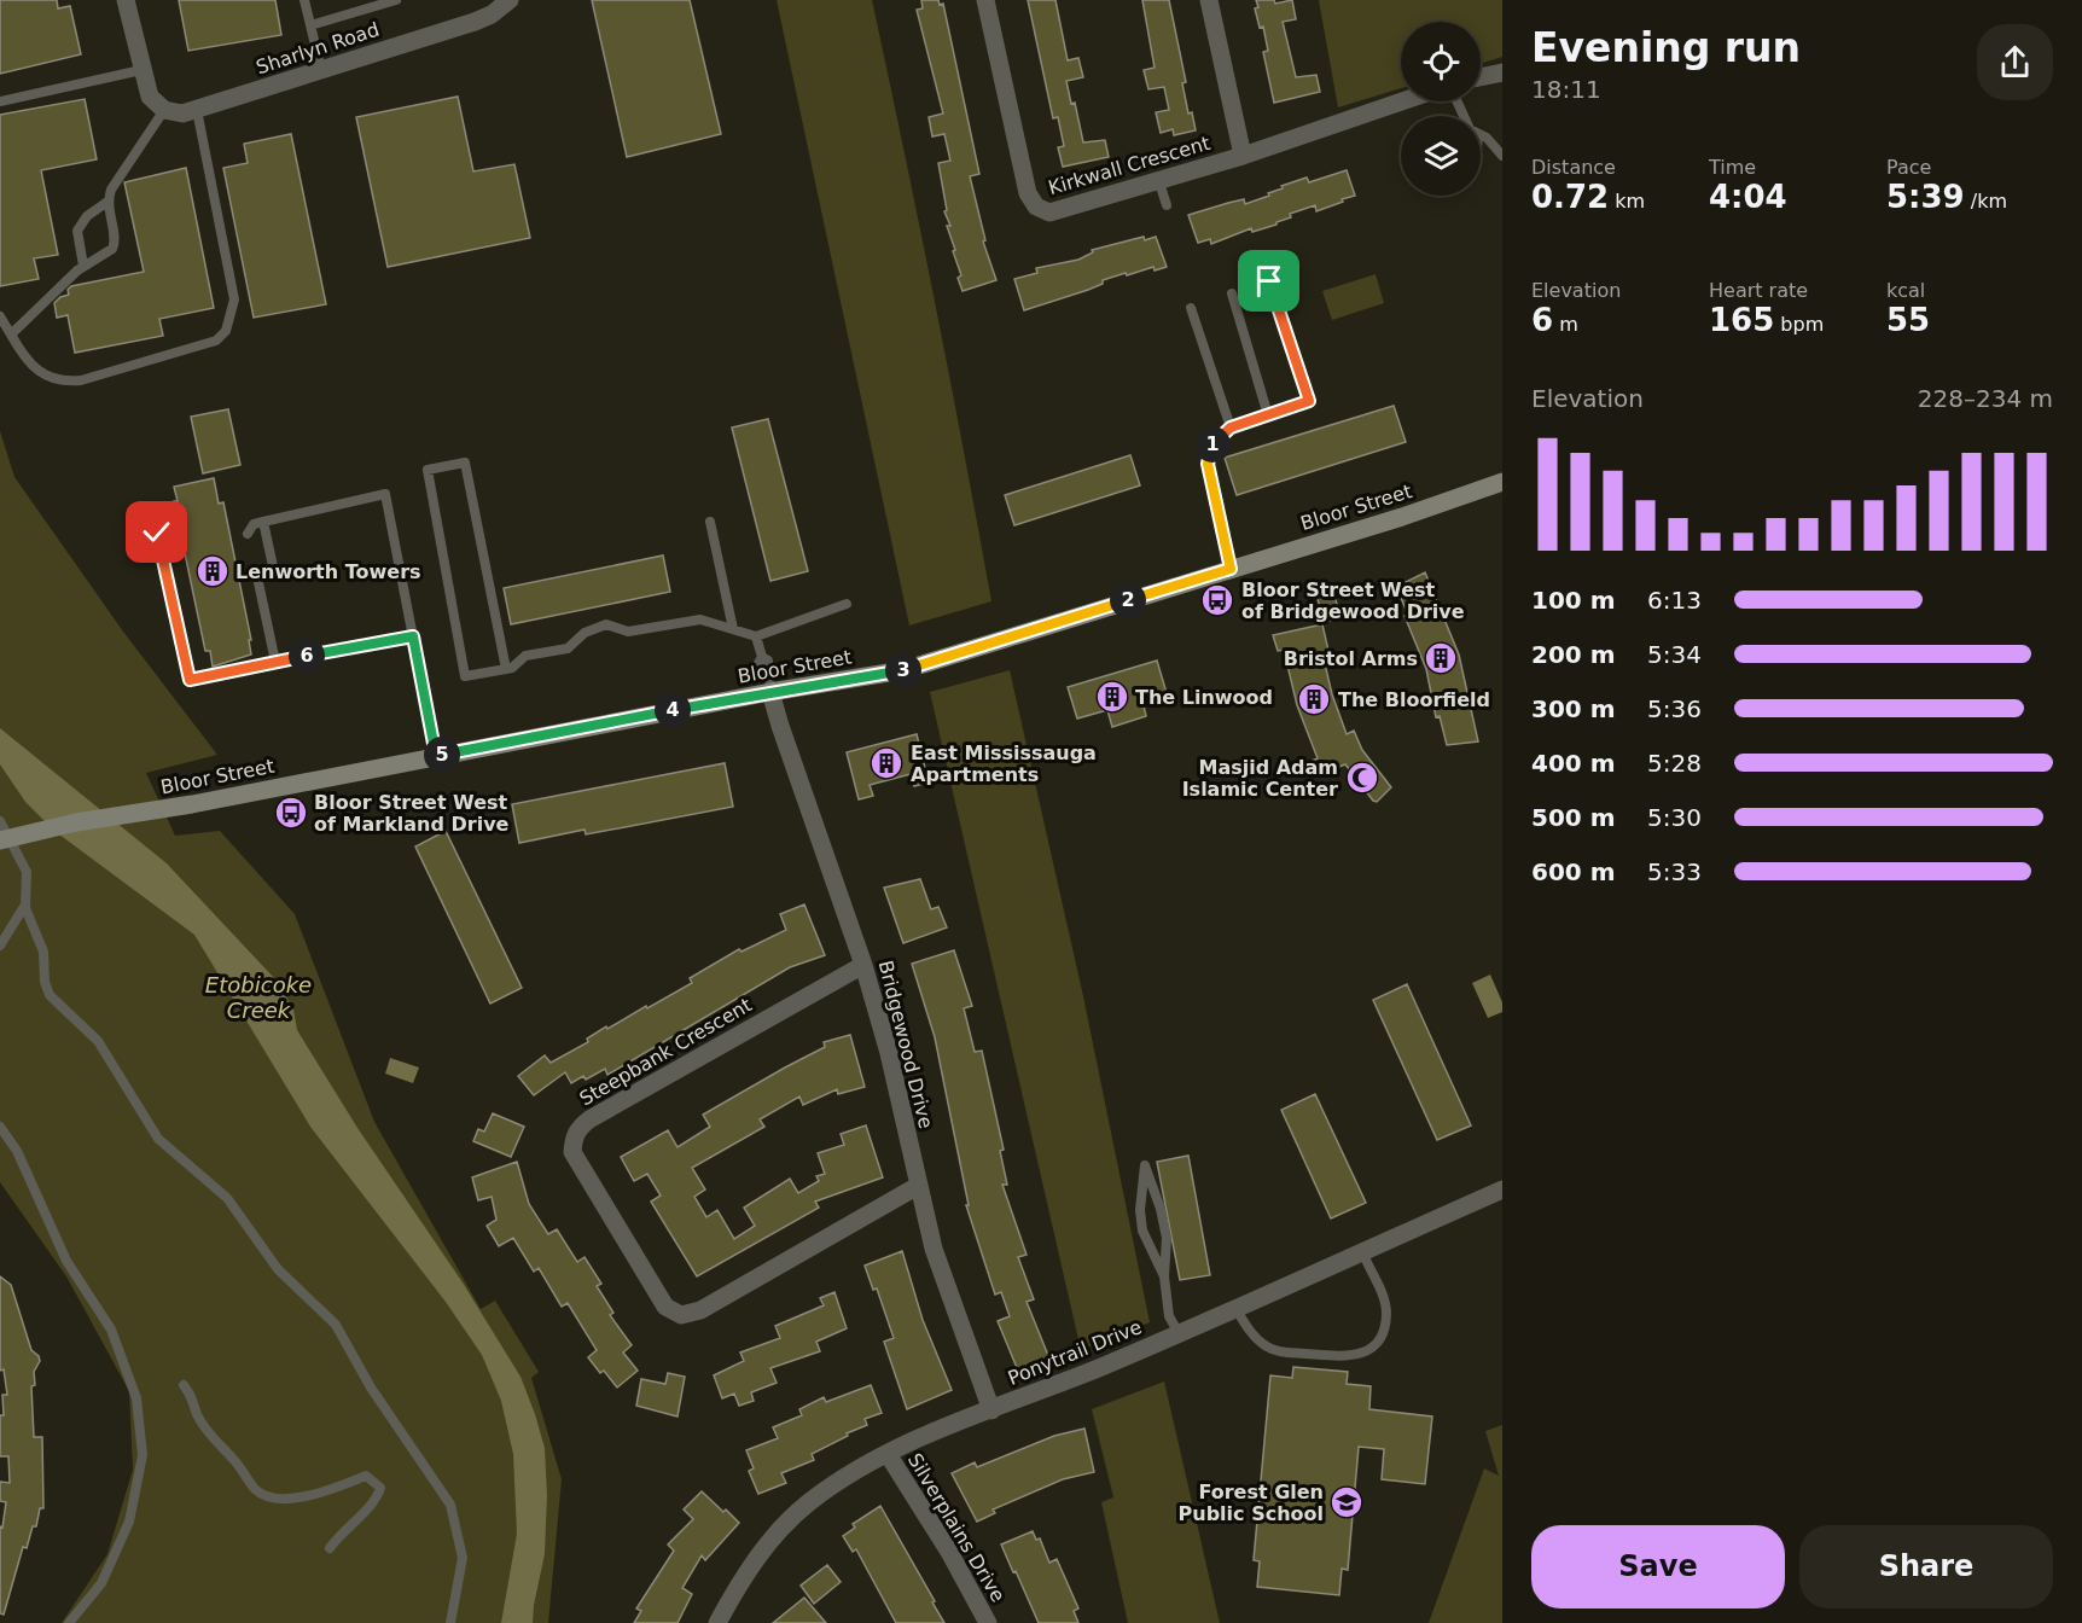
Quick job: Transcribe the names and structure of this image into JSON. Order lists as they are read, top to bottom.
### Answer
{
  "streets": {
    "main road": ["Bloor Street"],
    "street": [
      "Sharlyn Road",
      "Kirkwall Crescent",
      "Bridgewood Drive",
      "Steepbank Crescent",
      "Ponytrail Drive",
      "Silverplains Drive"
    ]
  },
  "crossings": [
    ["Bloor Street", "Bridgewood Drive"],
    ["Bridgewood Drive", "Steepbank Crescent"],
    ["Bridgewood Drive", "Ponytrail Drive"],
    ["Ponytrail Drive", "Silverplains Drive"]
  ],
  "water": ["Etobicoke Creek"],
  "places": {
    "building": [
      "Lenworth Towers",
      "Bristol Arms",
      "The Linwood",
      "The Bloorfield",
      "East Mississauga Apartments"
    ],
    "bus stop": ["Bloor Street West of Bridgewood Drive", "Bloor Street West of Markland Drive"],
    "mosque": ["Masjid Adam Islamic Center"],
    "school or university": ["Forest Glen Public School"]
  },
  "page": {
    "heading": ["Evening run", "18:11"],
    "stats": [
      ["Distance", "0.72 km"],
      ["Time", "4:04"],
      ["Pace", "5:39 /km"],
      ["Elevation", "6 m"],
      ["Heart rate", "165 bpm"],
      ["kcal", "55"]
    ],
    "chart": ["Elevation", "228–234 m"],
    "pins": [
      "1",
      "2",
      "6",
      "3",
      "4",
      "5"
    ],
    "list": [
      {
        "name": "100 m",
        "note": "6:13"
      },
      {
        "name": "200 m",
        "note": "5:34"
      },
      {
        "name": "300 m",
        "note": "5:36"
      },
      {
        "name": "400 m",
        "note": "5:28"
      },
      {
        "name": "500 m",
        "note": "5:30"
      },
      {
        "name": "600 m",
        "note": "5:33"
      }
    ],
    "buttons": ["Save", "Share"]
  }
}
